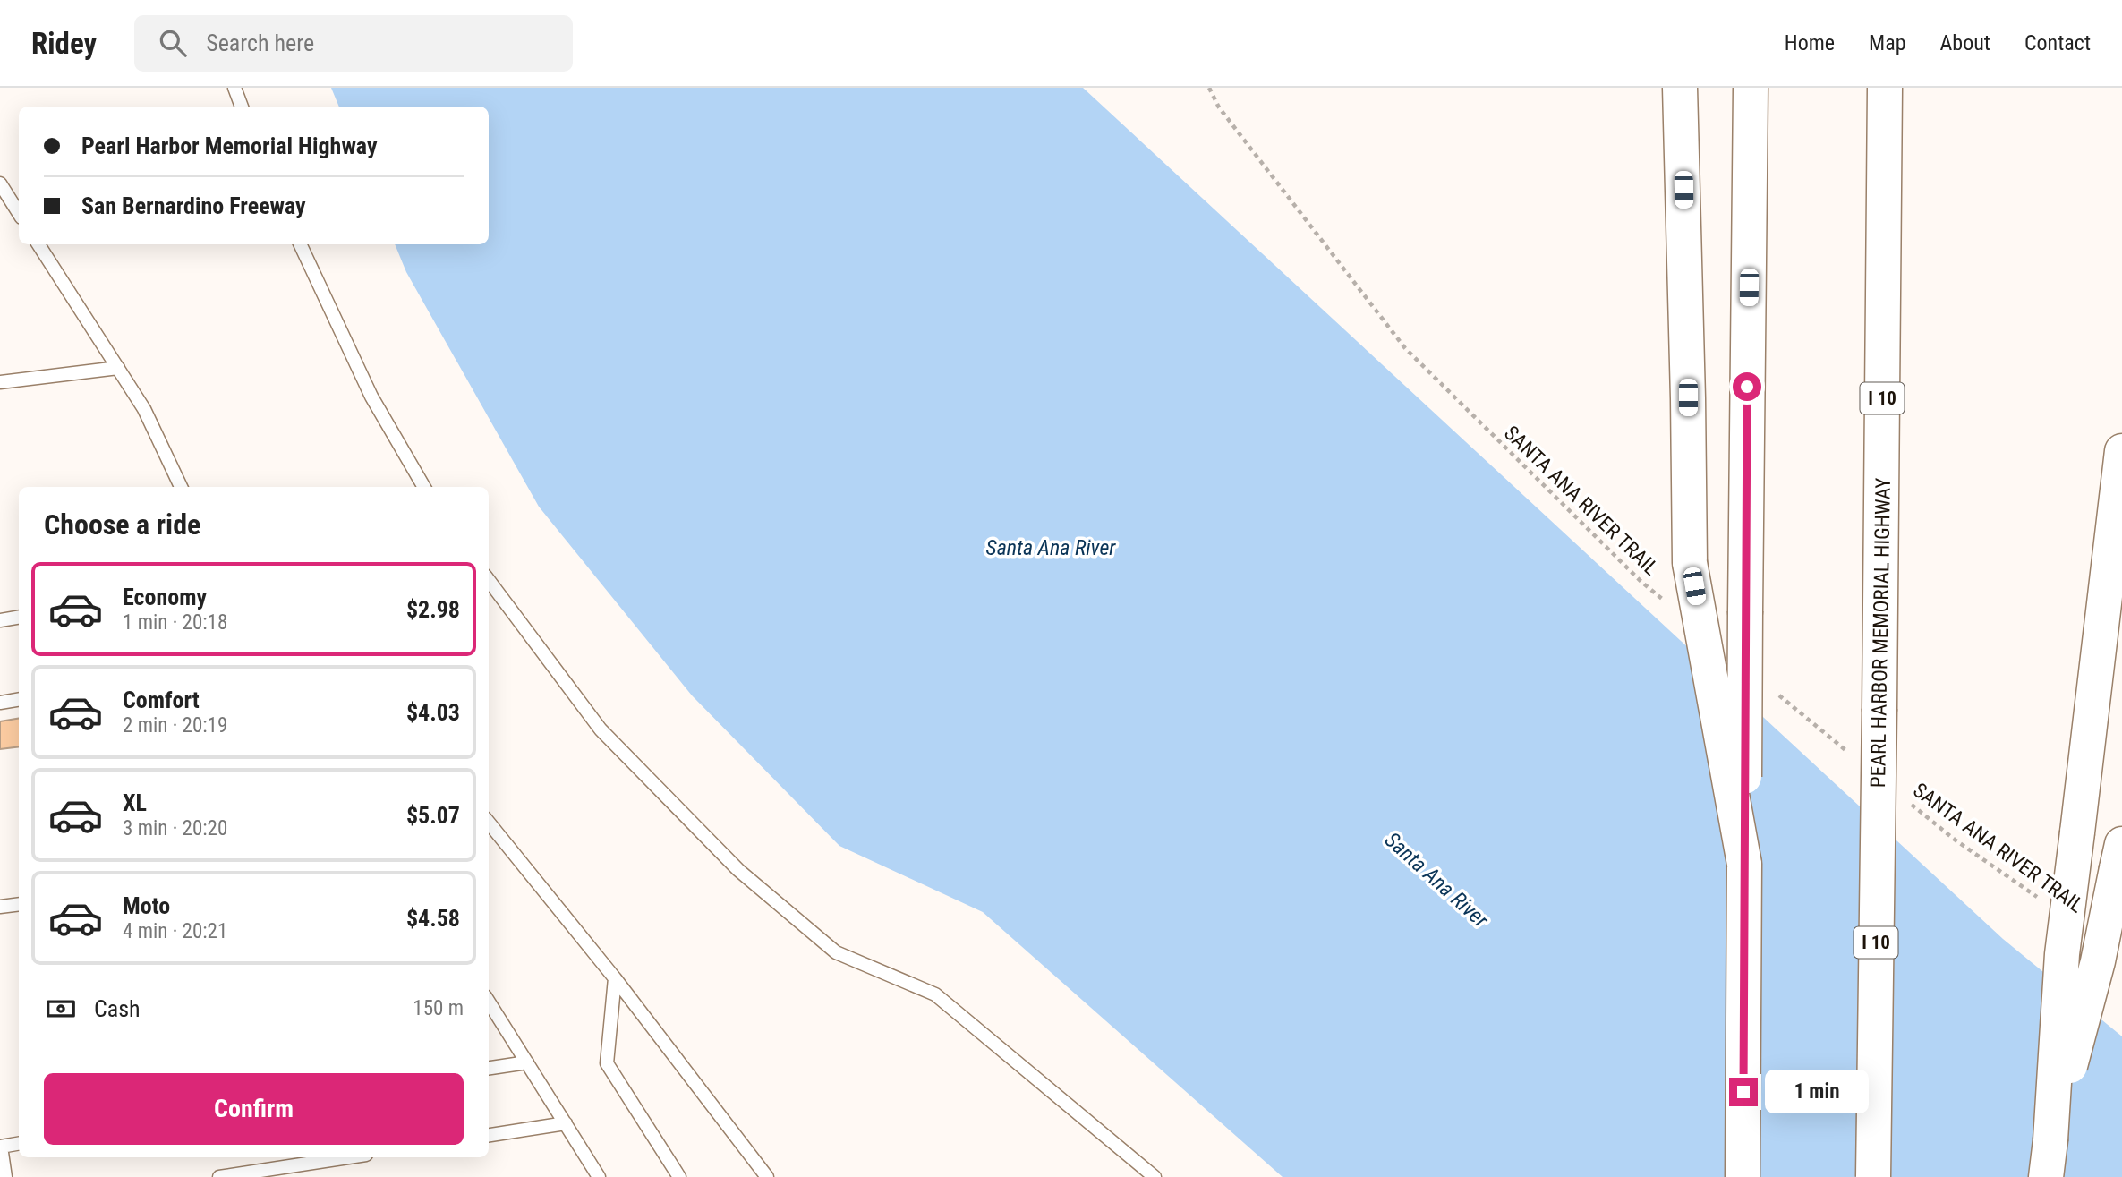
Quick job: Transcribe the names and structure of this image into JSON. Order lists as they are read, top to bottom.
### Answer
{
  "streets": {
    "highway": ["I 10", "PEARL HARBOR MEMORIAL HIGHWAY"],
    "path": ["SANTA ANA RIVER TRAIL"]
  },
  "water": ["Santa Ana River"],
  "page": {
    "header": "Ridey",
    "search": "Search here",
    "nav": [
      "Home",
      "Map",
      "About",
      "Contact"
    ],
    "banner": ["Pearl Harbor Memorial Highway", "San Bernardino Freeway"],
    "heading": "Choose a ride",
    "list": [
      {
        "name": "Economy",
        "note": "1 min · 20:18",
        "value": "$2.98"
      },
      {
        "name": "Comfort",
        "note": "2 min · 20:19",
        "value": "$4.03"
      },
      {
        "name": "XL",
        "note": "3 min · 20:20",
        "value": "$5.07"
      },
      {
        "name": "Moto",
        "note": "4 min · 20:21",
        "value": "$4.58"
      }
    ],
    "pay": ["Cash", "150 m"],
    "buttons": "Confirm",
    "bubble": "1 min"
  }
}
